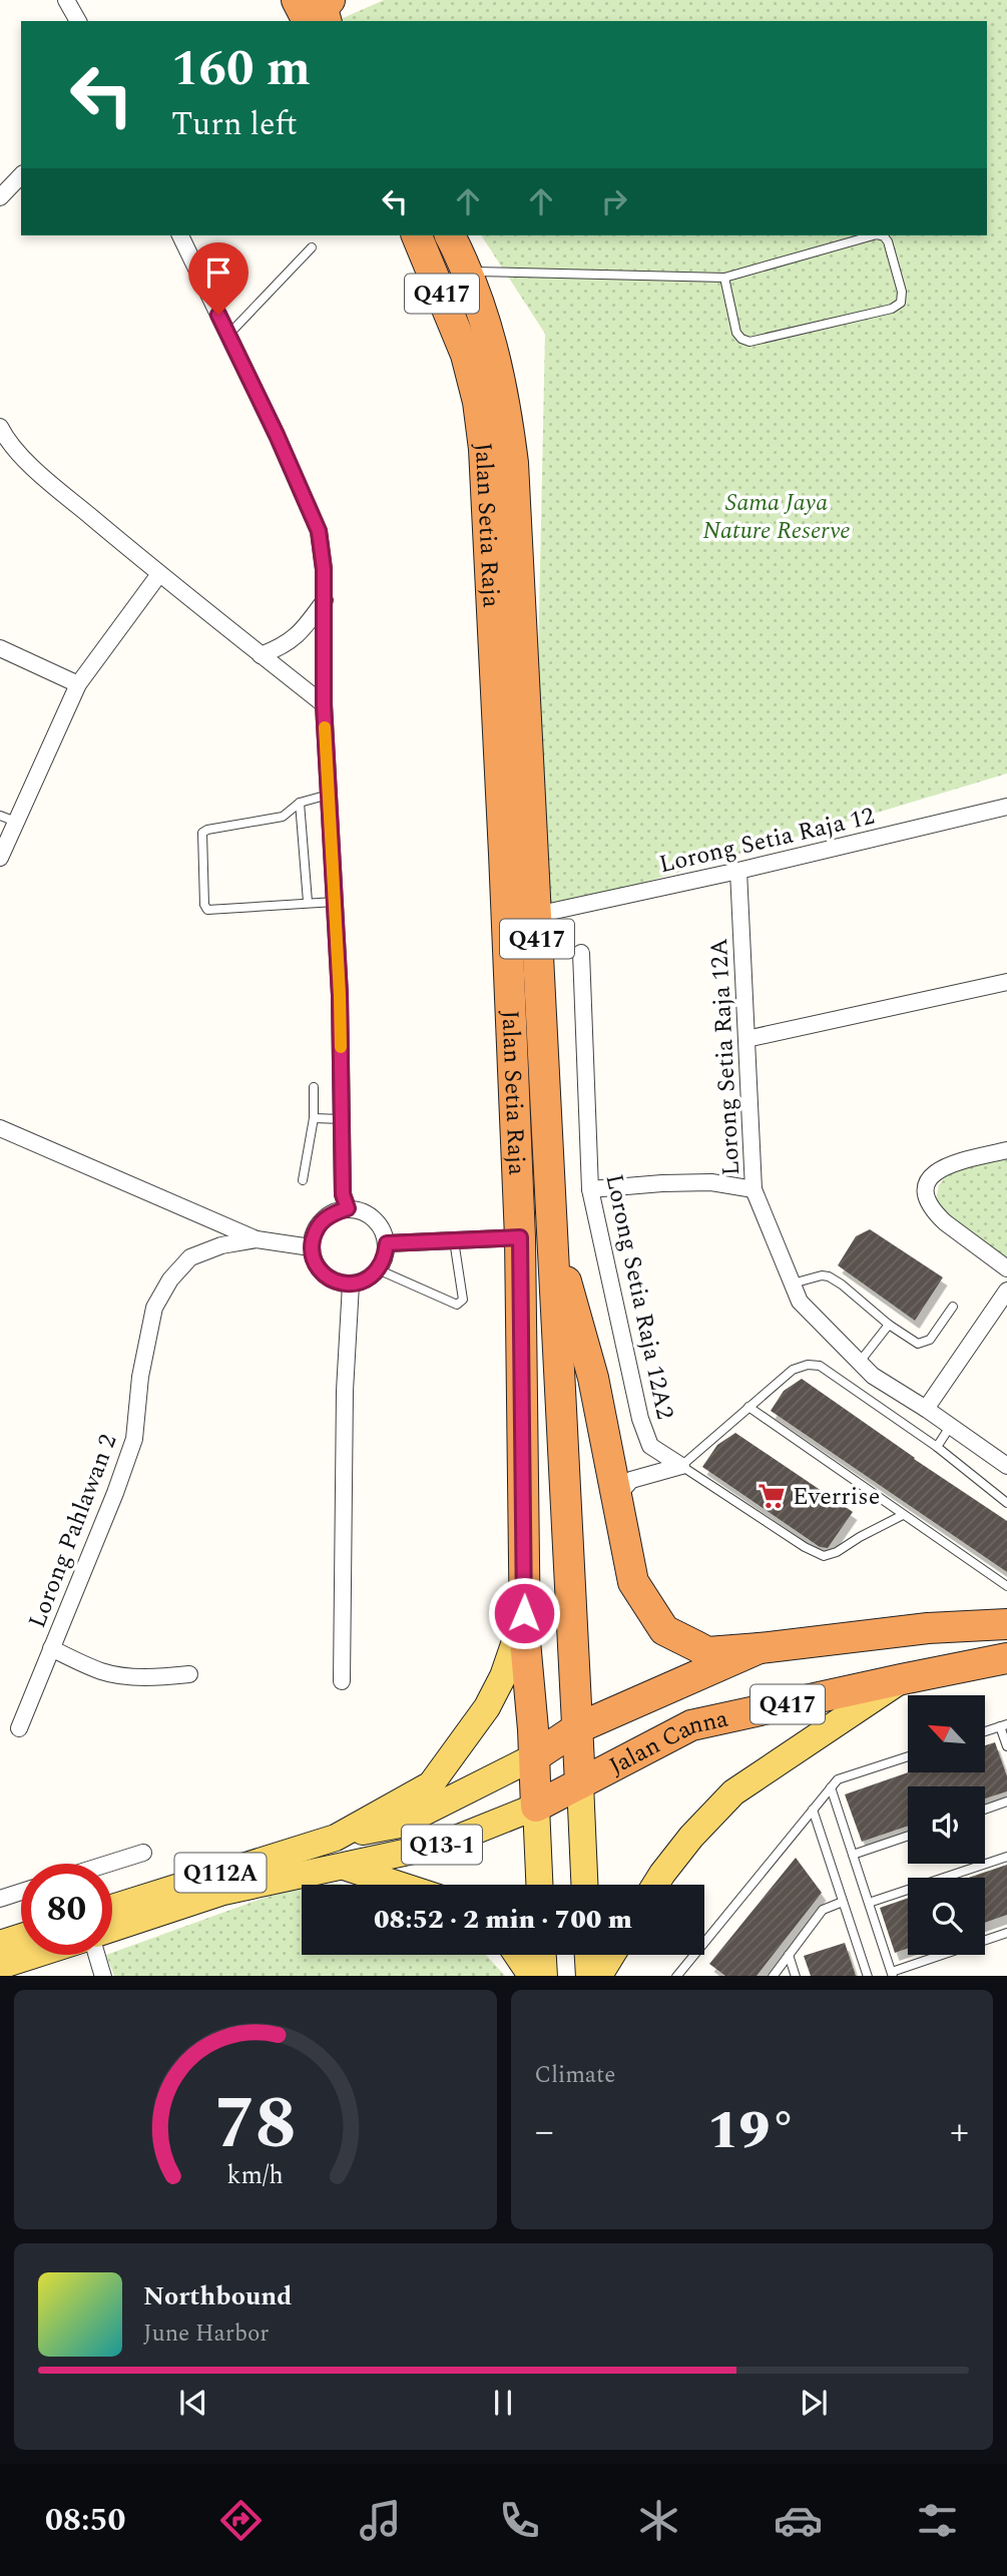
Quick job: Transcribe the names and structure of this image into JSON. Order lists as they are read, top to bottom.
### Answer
{
  "streets": {
    "highway": ["Q417", "Jalan Setia Raja", "Jalan Canna"],
    "main road": ["Q13-1", "Q112A"],
    "street": [
      "Lorong Setia Raja 12",
      "Lorong Setia Raja 12A",
      "Lorong Setia Raja 12A2",
      "Lorong Pahlawan 2"
    ]
  },
  "crossings": [
    ["Q417", "Jalan Setia Raja"],
    ["Q417", "Jalan Canna"],
    ["Jalan Setia Raja", "Lorong Setia Raja 12"],
    ["Jalan Setia Raja", "Jalan Canna"],
    ["Lorong Setia Raja 12", "Lorong Setia Raja 12A"]
  ],
  "parks": ["Sama Jaya Nature Reserve"],
  "places": {
    "supermarket": ["Everrise"]
  },
  "north": "top left",
  "page": {
    "turn": ["160 m", "Turn left"],
    "limit": "80",
    "trip": "08:52 · 2 min · 700 m",
    "tile": "Climate",
    "heat": ["−", "19°", "+"],
    "song": ["Northbound", "June Harbor"],
    "tabs": "08:50",
    "gauge": ["78", "km/h"]
  }
}
